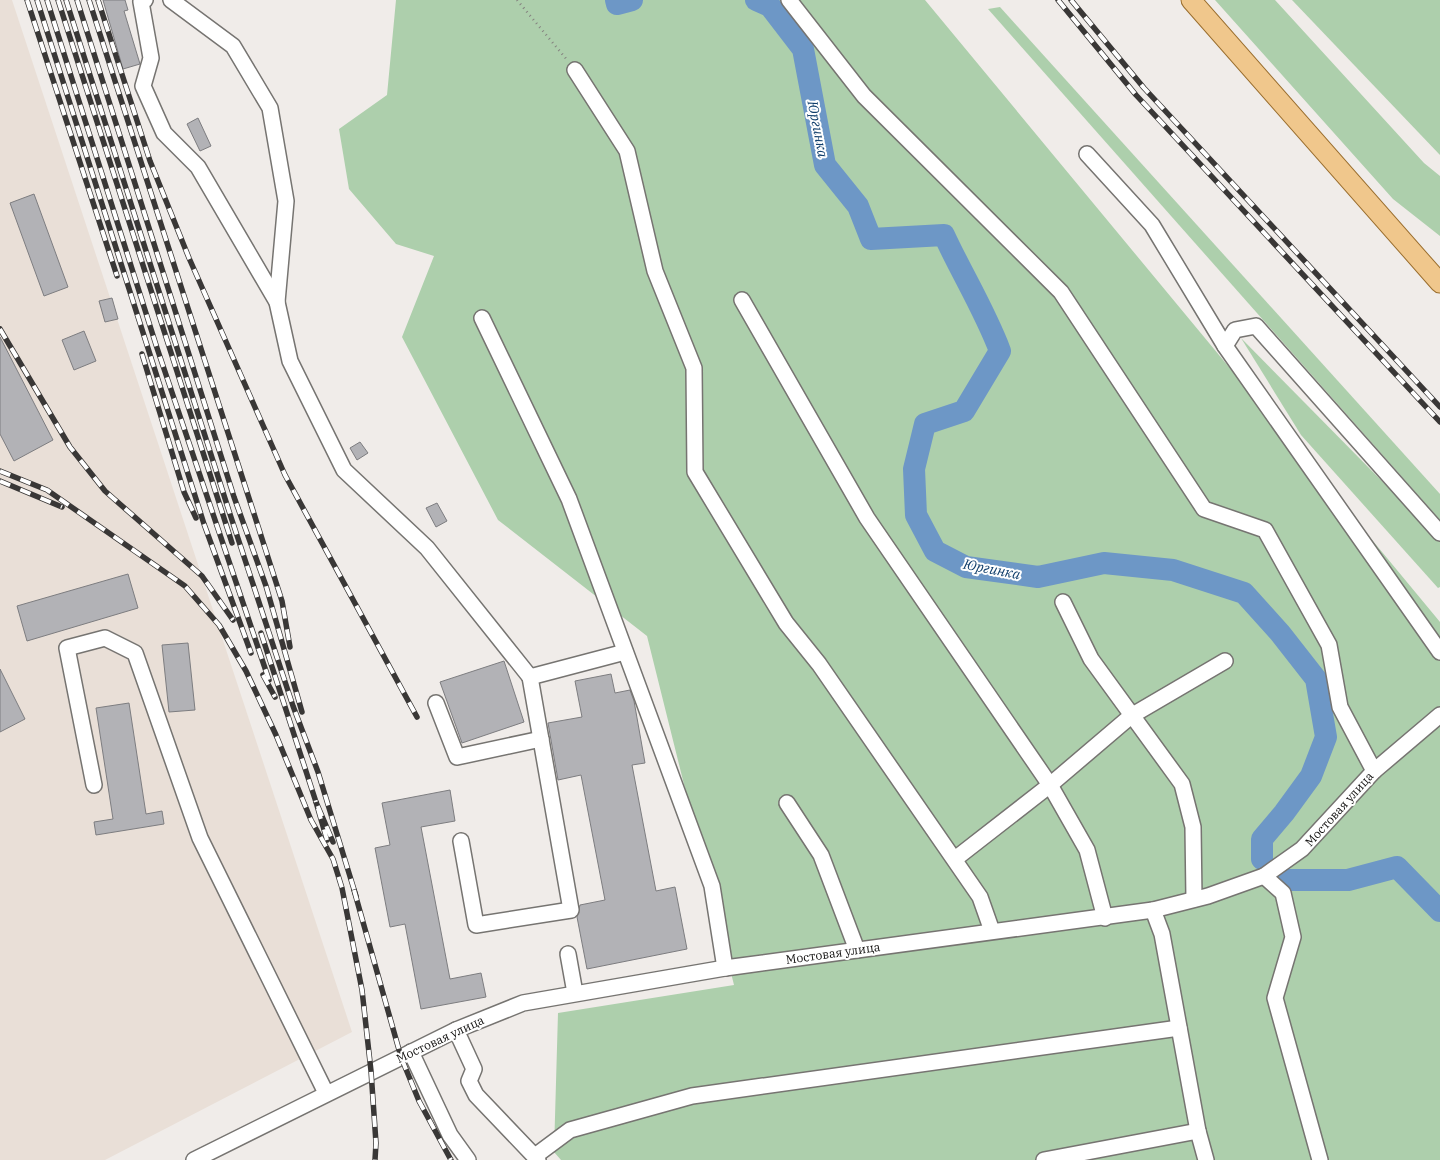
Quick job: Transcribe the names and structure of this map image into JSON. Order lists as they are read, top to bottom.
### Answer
{
  "streets": {
    "street": ["Мостовая улица"]
  },
  "water": ["Юргинка"]
}
